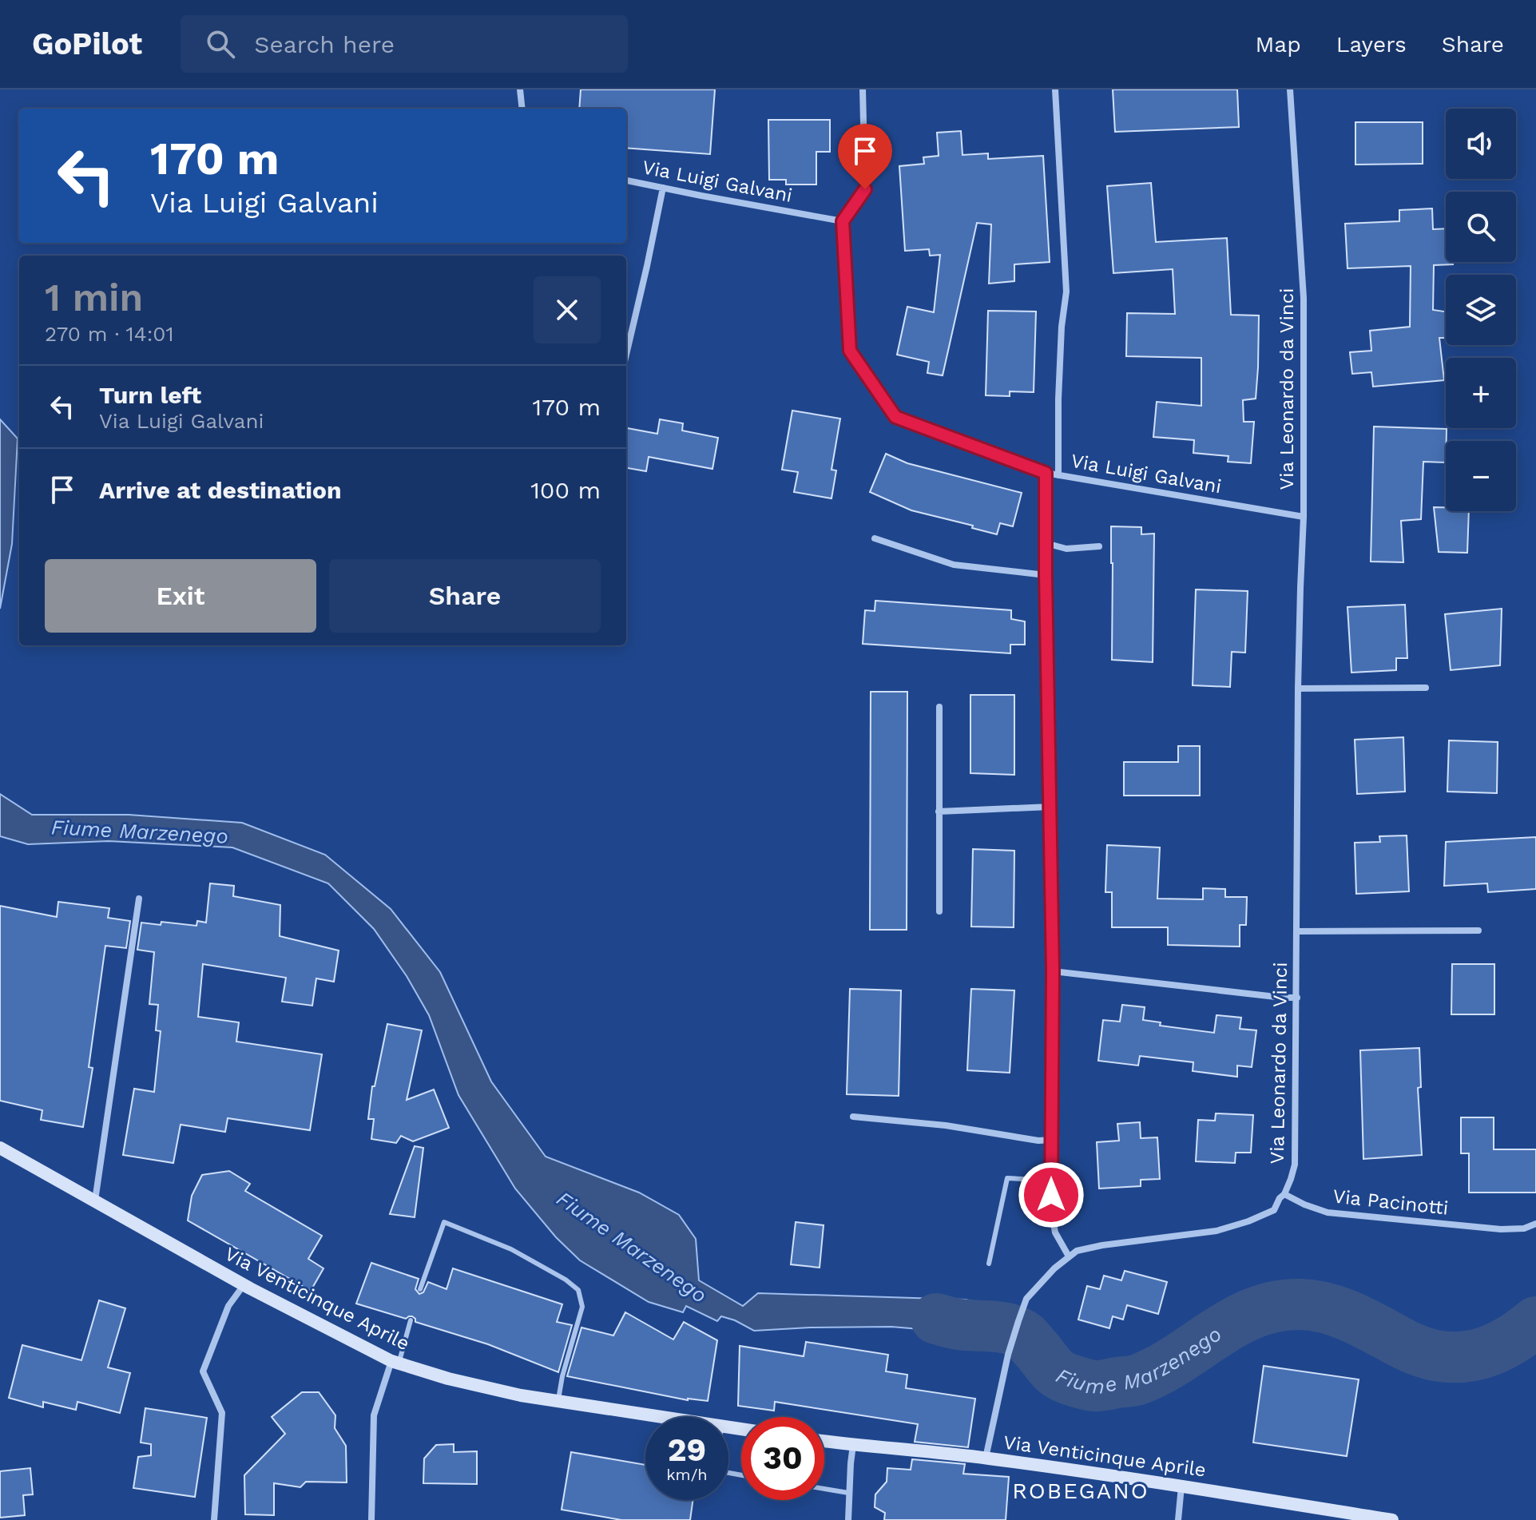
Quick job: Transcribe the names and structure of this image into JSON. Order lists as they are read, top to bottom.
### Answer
{
  "streets": {
    "main road": ["Via Venticinque Aprile"],
    "street": ["Via Luigi Galvani", "Via Leonardo da Vinci", "Via Pacinotti"]
  },
  "crossings": [
    ["Via Luigi Galvani", "Via Leonardo da Vinci"],
    ["Via Leonardo da Vinci", "Via Pacinotti"]
  ],
  "districts": ["ROBEGANO"],
  "water": ["Fiume Marzenego"],
  "page": {
    "header": "GoPilot",
    "search": "Search here",
    "nav": ["Map", "Layers", "Share"],
    "map_buttons": ["+", "−"],
    "turn": ["170 m", "Via Luigi Galvani"],
    "heading": ["1 min", "270 m · 14:01"],
    "list": [
      {
        "name": "Turn left",
        "note": "Via Luigi Galvani",
        "value": "170 m"
      },
      {
        "name": "Arrive at destination",
        "value": "100 m"
      }
    ],
    "buttons": ["Exit", "Share"],
    "speed": "29 km/h",
    "limit": "30"
  }
}
